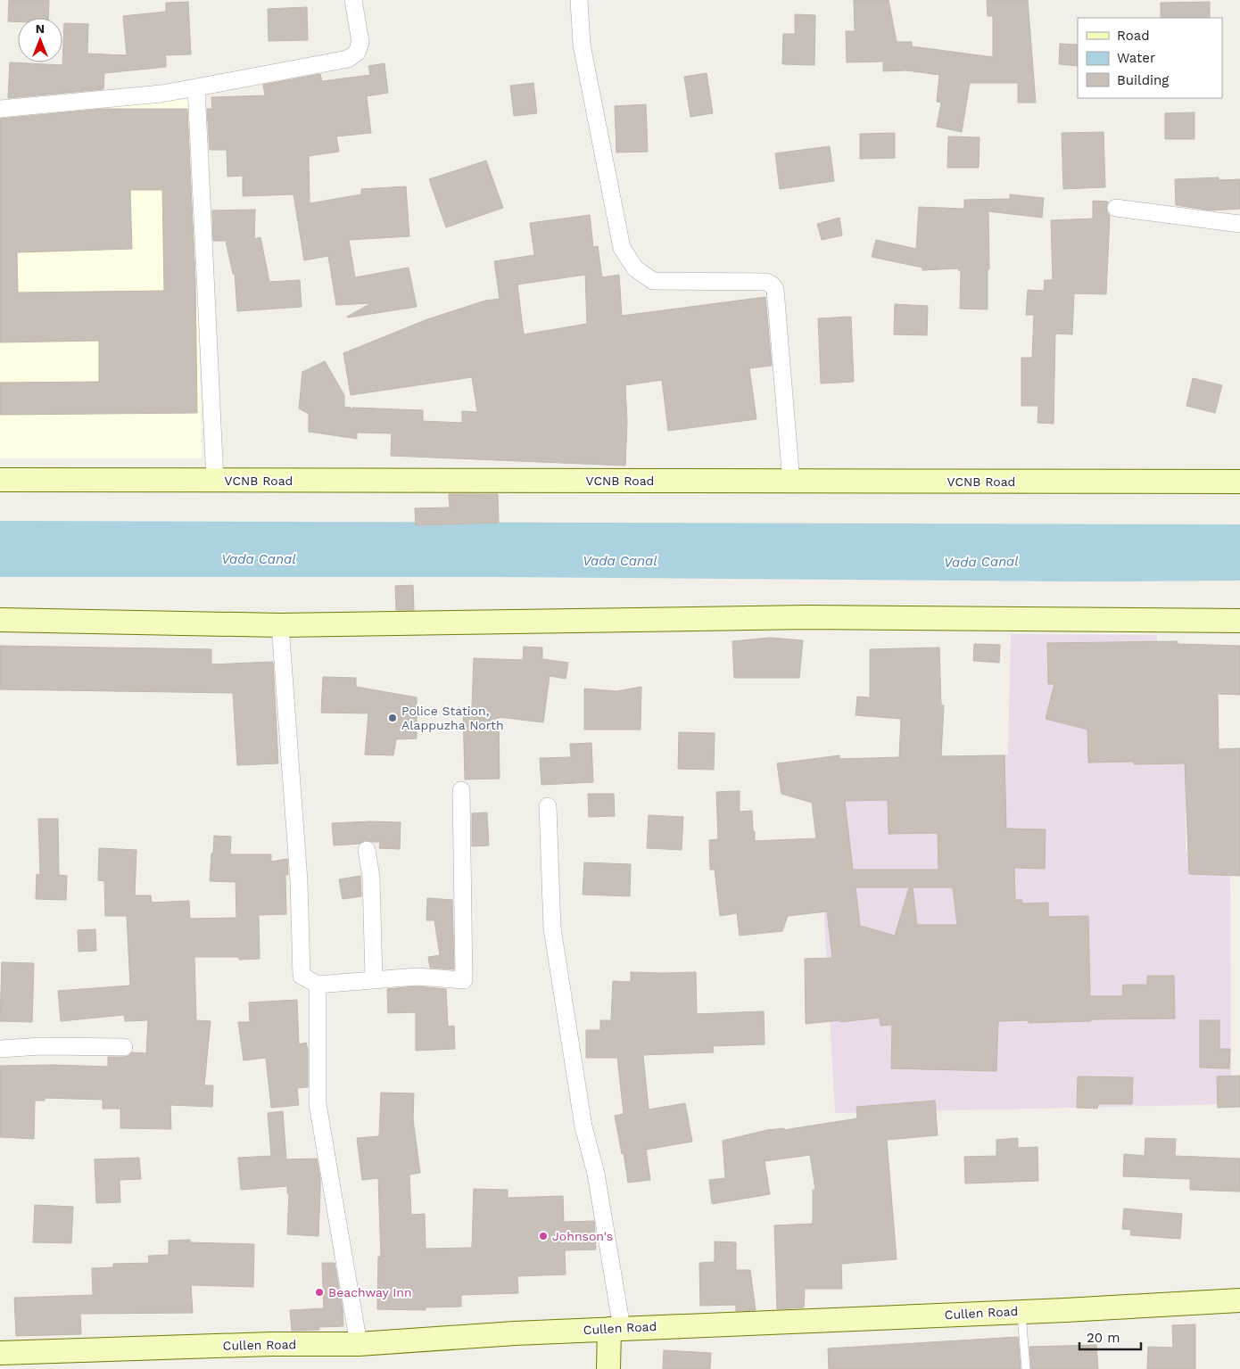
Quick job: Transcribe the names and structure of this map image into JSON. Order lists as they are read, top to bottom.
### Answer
{
  "streets": {
    "main road": ["VCNB Road", "Cullen Road"]
  },
  "water": ["Vada Canal"],
  "places": ["Police Station, Alappuzha North", "Johnson's", "Beachway Inn"],
  "legend": ["Road", "Water", "Building"],
  "scale_bar": "20 m",
  "north": "top"
}
